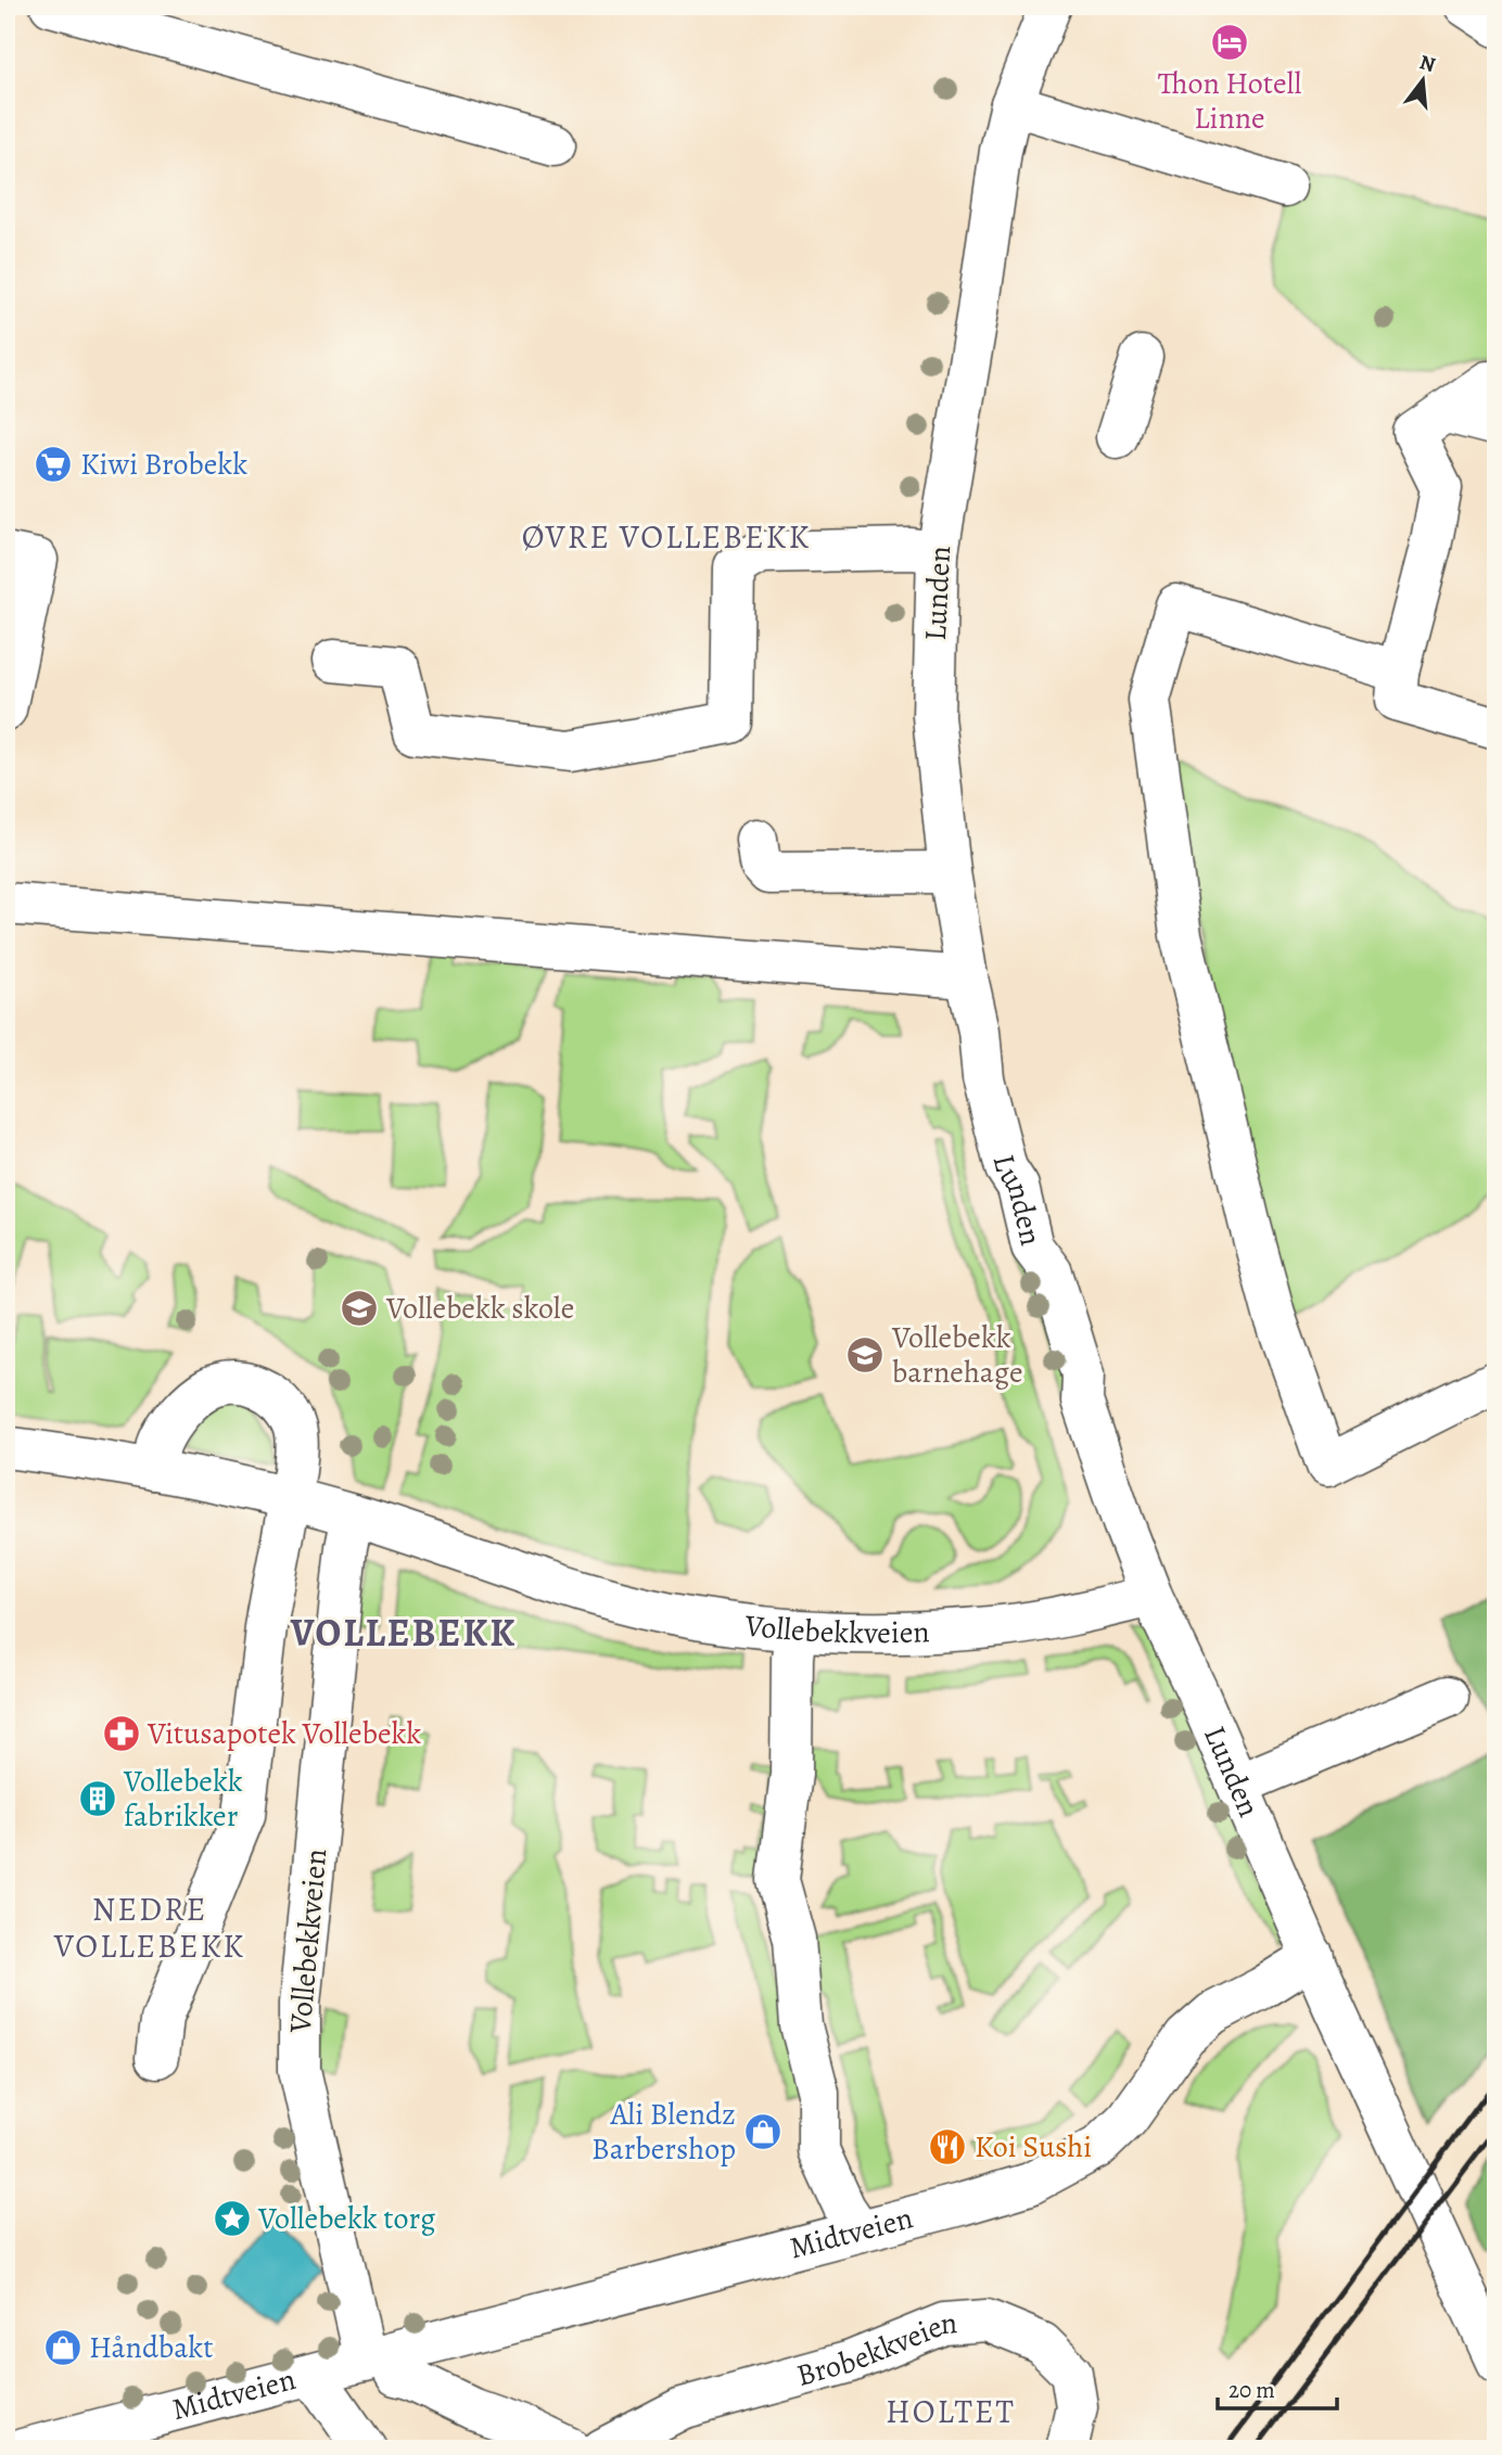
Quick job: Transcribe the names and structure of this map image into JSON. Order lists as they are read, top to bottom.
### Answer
{
  "streets": {
    "street": [
      "Lunden",
      "Vollebekkveien",
      "Midtveien",
      "Brobekkveien"
    ]
  },
  "crossings": [
    ["Lunden", "Vollebekkveien"],
    ["Lunden", "Midtveien"],
    ["Vollebekkveien", "Midtveien"]
  ],
  "districts": [
    "ØVRE VOLLEBEKK",
    "VOLLEBEKK",
    "NEDRE VOLLEBEKK",
    "HOLTET"
  ],
  "places": {
    "hotel": ["Thon Hotell Linne"],
    "supermarket": ["Kiwi Brobekk"],
    "school or university": ["Vollebekk skole", "Vollebekk barnehage"],
    "pharmacy": ["Vitusapotek Vollebekk"],
    "building": ["Vollebekk fabrikker"],
    "shop": ["Ali Blendz Barbershop", "Håndbakt"],
    "restaurant": ["Koi Sushi"],
    "place": ["Vollebekk torg"]
  },
  "scale_bar": "20 m",
  "north": "top"
}
